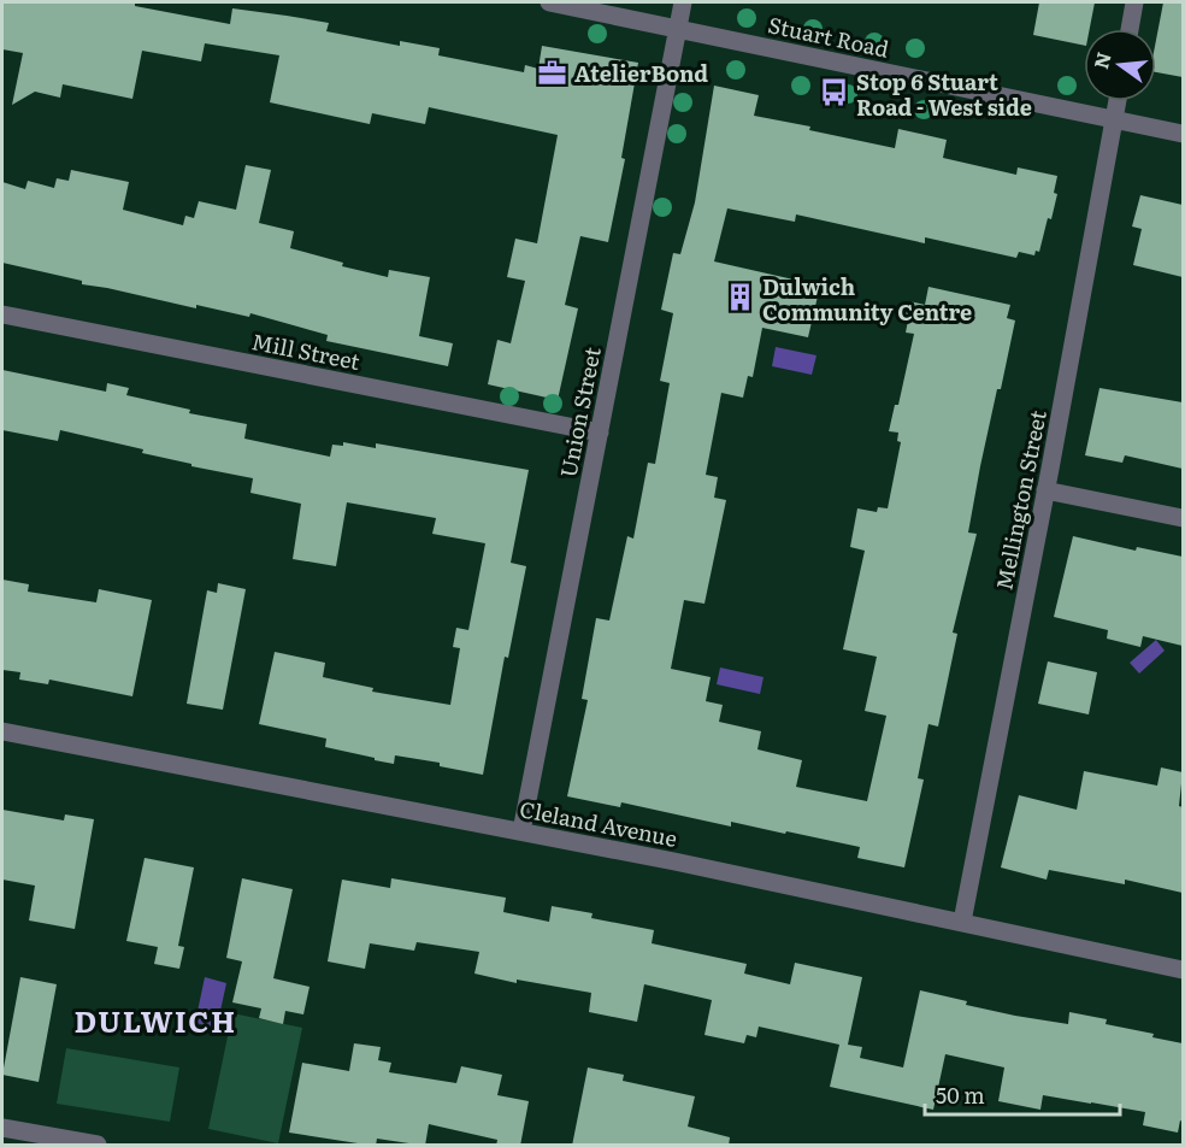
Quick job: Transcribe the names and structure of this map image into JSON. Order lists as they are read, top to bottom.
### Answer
{
  "streets": {
    "street": [
      "Stuart Road",
      "Mill Street",
      "Union Street",
      "Mellington Street",
      "Cleland Avenue"
    ]
  },
  "crossings": [
    ["Stuart Road", "Union Street"],
    ["Stuart Road", "Mellington Street"],
    ["Mill Street", "Union Street"],
    ["Union Street", "Cleland Avenue"],
    ["Mellington Street", "Cleland Avenue"]
  ],
  "districts": ["DULWICH"],
  "places": {
    "office": ["AtelierBond"],
    "bus stop": ["Stop 6 Stuart Road - West side"],
    "building": ["Dulwich Community Centre"]
  },
  "scale_bar": "50 m",
  "north": "left"
}
